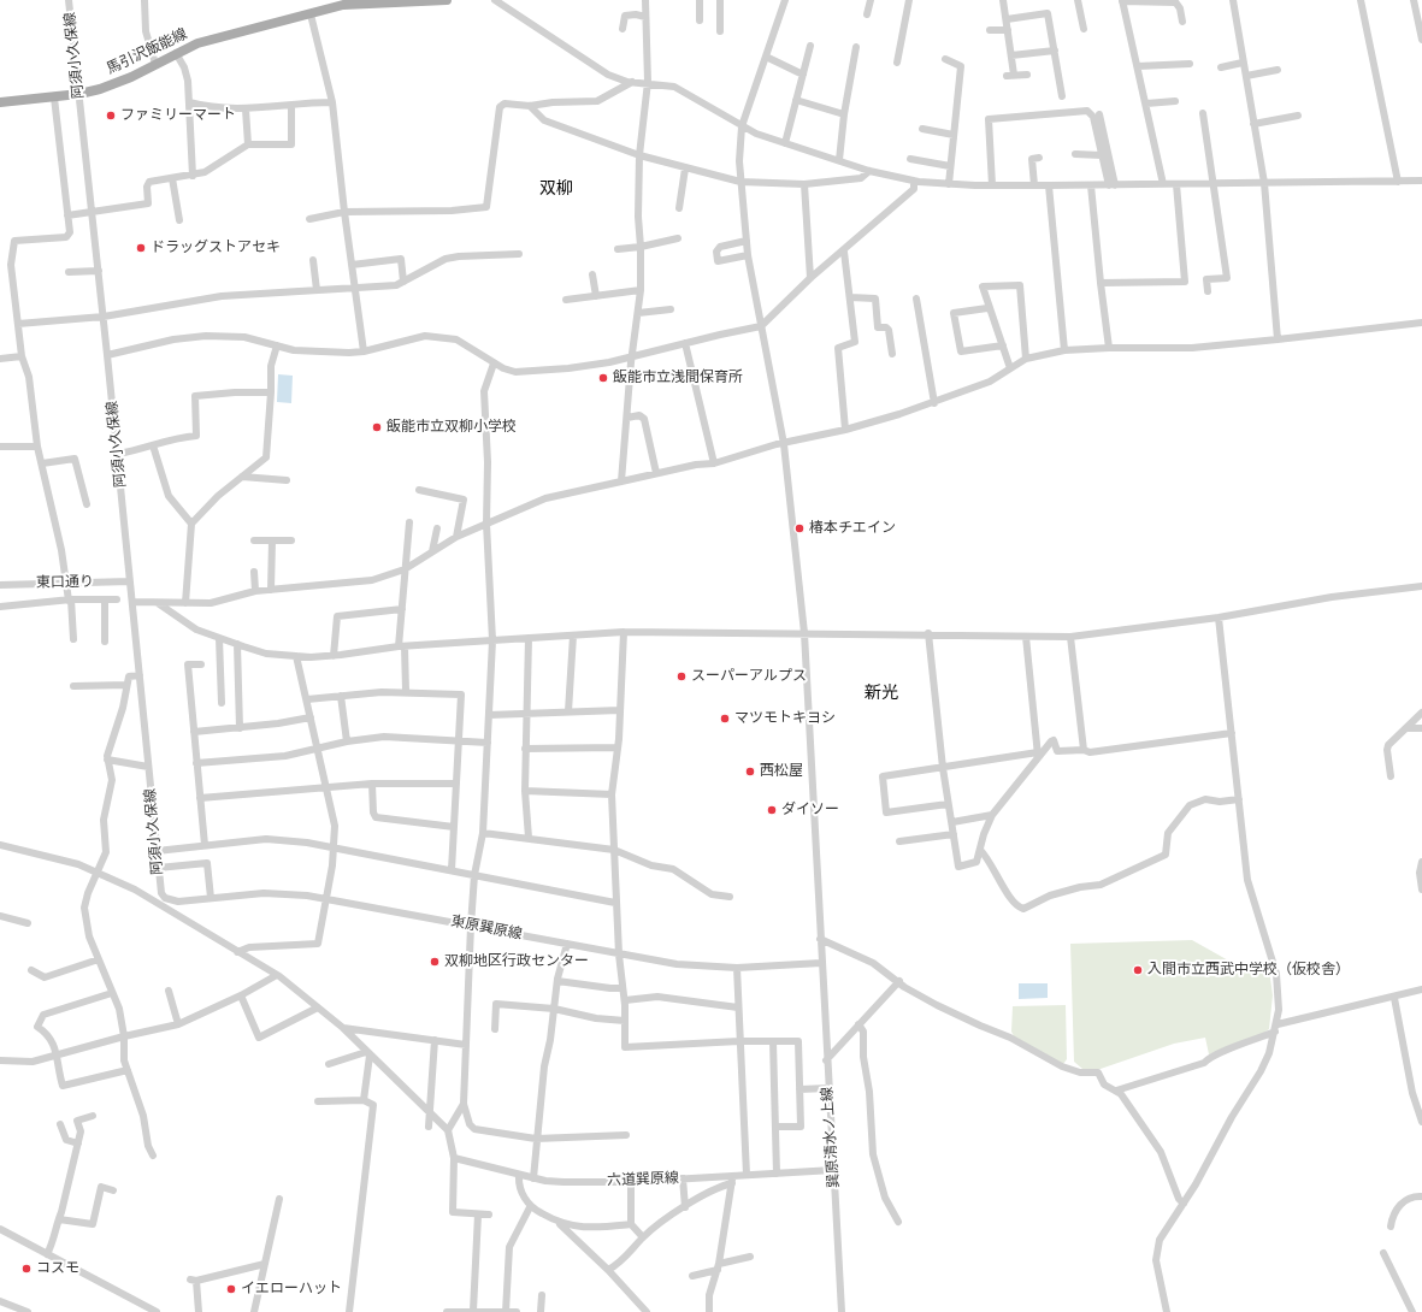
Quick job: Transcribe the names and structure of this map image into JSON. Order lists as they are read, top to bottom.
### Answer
{
  "streets": {
    "main road": ["馬引沢飯能線"],
    "street": [
      "阿須小久保線",
      "東口通り",
      "東原巽原線",
      "巽原清水ノ上線",
      "六道巽原線"
    ]
  },
  "crossings": [
    ["馬引沢飯能線", "阿須小久保線"],
    ["阿須小久保線", "東口通り"],
    ["阿須小久保線", "東原巽原線"],
    ["東原巽原線", "巽原清水ノ上線"],
    ["巽原清水ノ上線", "六道巽原線"]
  ],
  "districts": ["双柳", "新光"],
  "places": [
    "ファミリーマート",
    "ドラッグストアセキ",
    "飯能市立浅間保育所",
    "飯能市立双柳小学校",
    "椿本チエイン",
    "スーパーアルプス",
    "マツモトキヨシ",
    "西松屋",
    "ダイソー",
    "双柳地区行政センター",
    "入間市立西武中学校（仮校舎）",
    "コスモ",
    "イエローハット"
  ]
}
